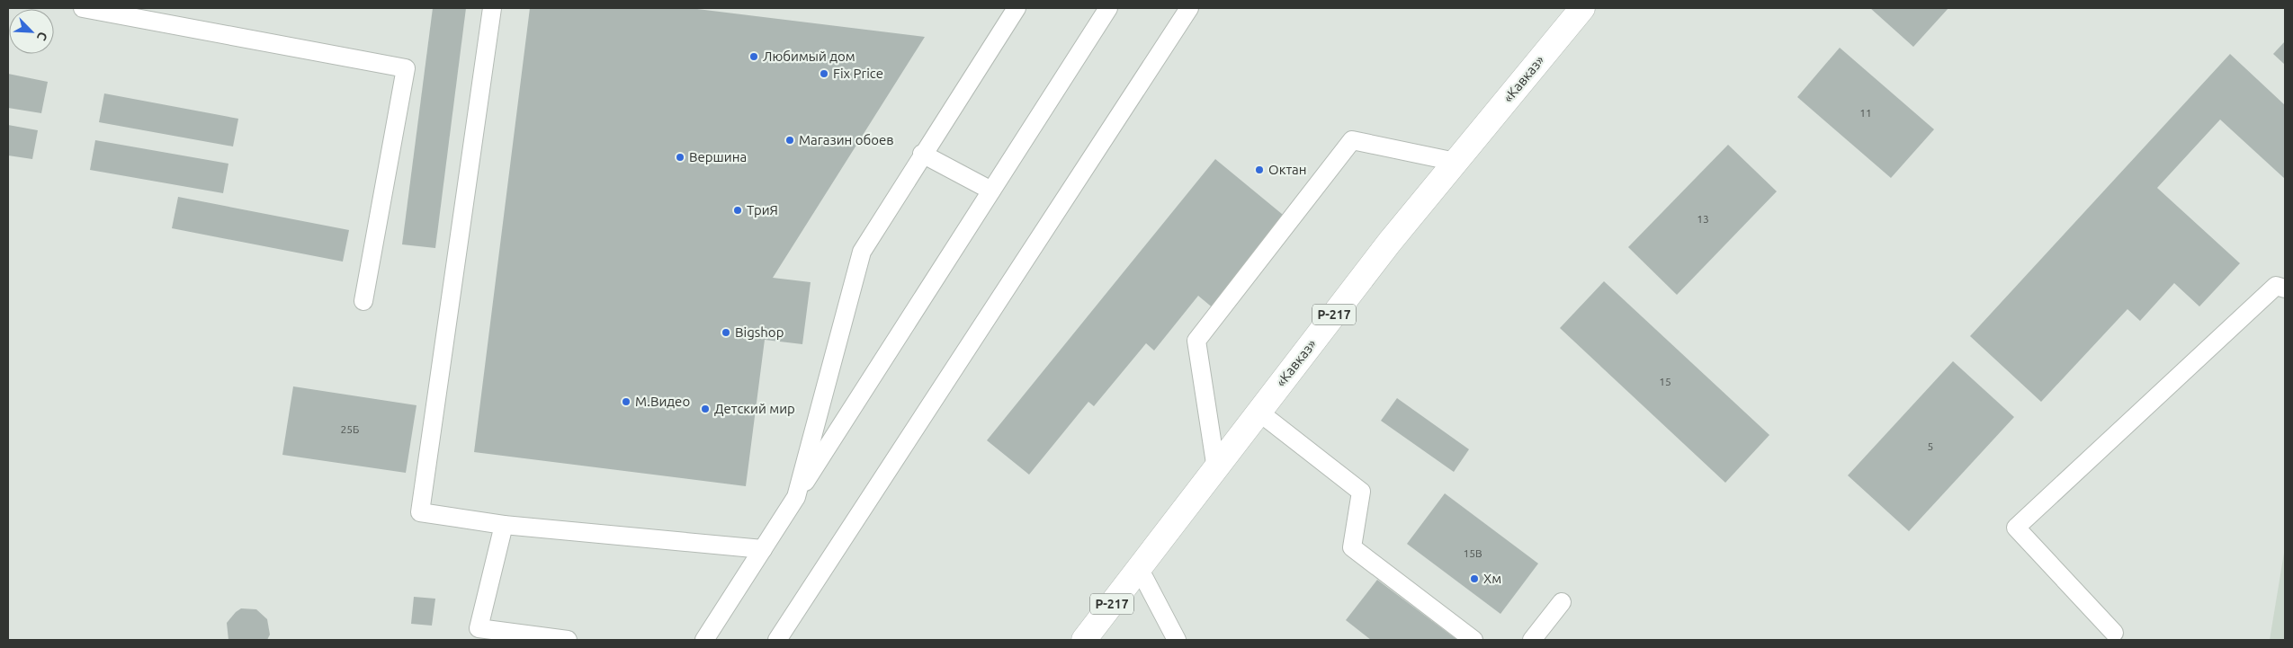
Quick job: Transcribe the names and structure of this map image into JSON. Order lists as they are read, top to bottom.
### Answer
{
  "streets": {
    "highway": ["«Кавказ»", "Р-217"]
  },
  "places": [
    "Любимый дом",
    "Fix Price",
    "Магазин обоев",
    "Вершина",
    "Октан",
    "ТриЯ",
    "Bigshop",
    "М.Видео",
    "Детский мир",
    "Хм"
  ],
  "house_numbers": [
    "11",
    "13",
    "15",
    "25Б",
    "5",
    "15В"
  ],
  "north": "bottom right"
}
